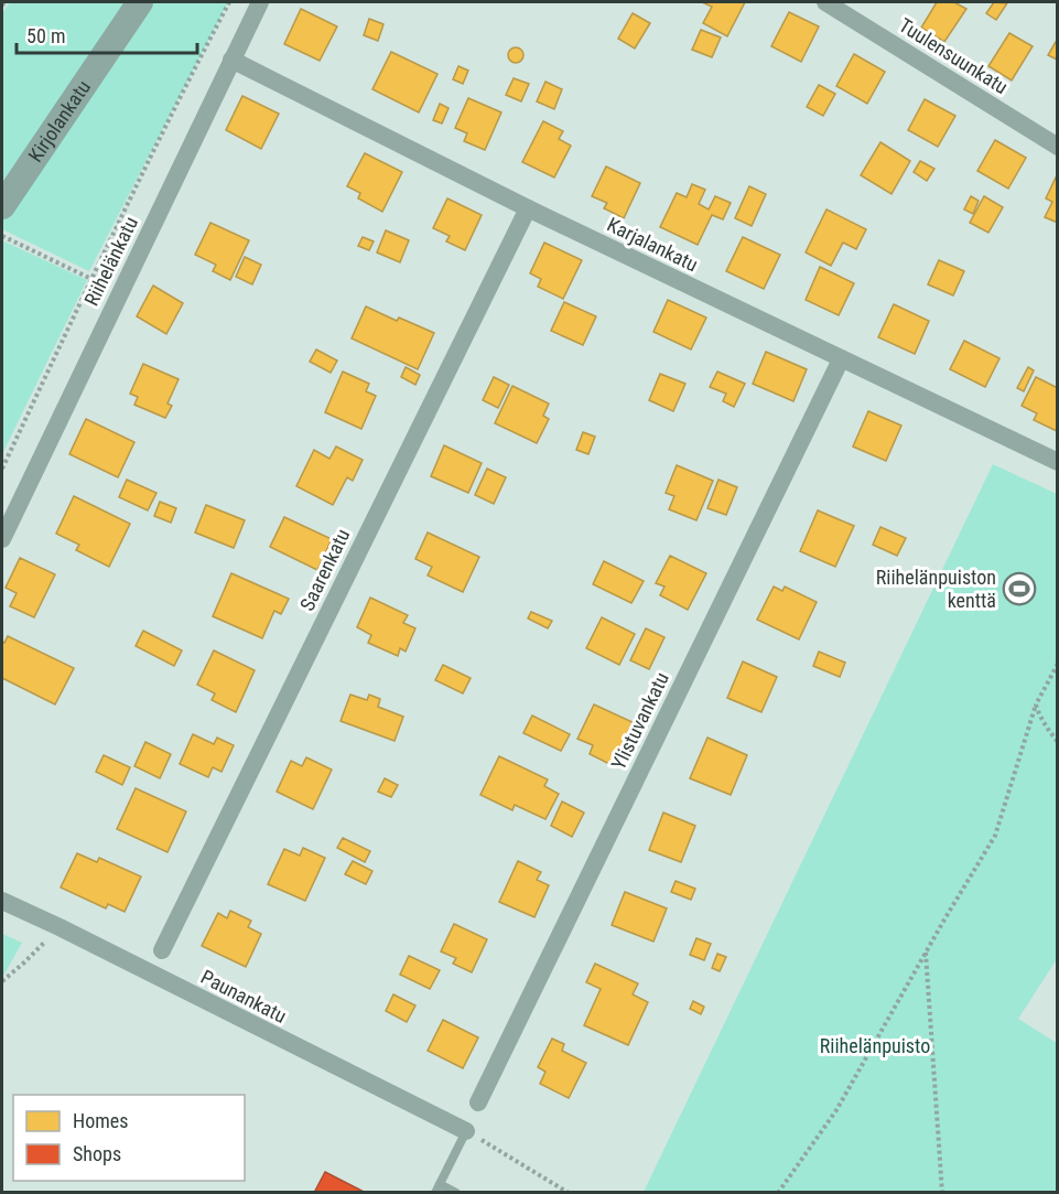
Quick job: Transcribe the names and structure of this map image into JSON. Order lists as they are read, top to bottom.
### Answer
{
  "streets": {
    "main road": ["Kirjolankatu"],
    "street": [
      "Tuulensuunkatu",
      "Karjalankatu",
      "Riihelänkatu",
      "Saarenkatu",
      "Ylistuvankatu",
      "Paunankatu"
    ]
  },
  "crossings": [
    ["Karjalankatu", "Riihelänkatu"],
    ["Karjalankatu", "Saarenkatu"],
    ["Karjalankatu", "Ylistuvankatu"]
  ],
  "parks": ["Riihelänpuisto"],
  "places": {
    "sports": ["Riihelänpuiston kenttä"]
  },
  "legend": ["Homes", "Shops"],
  "scale_bar": "50 m"
}
